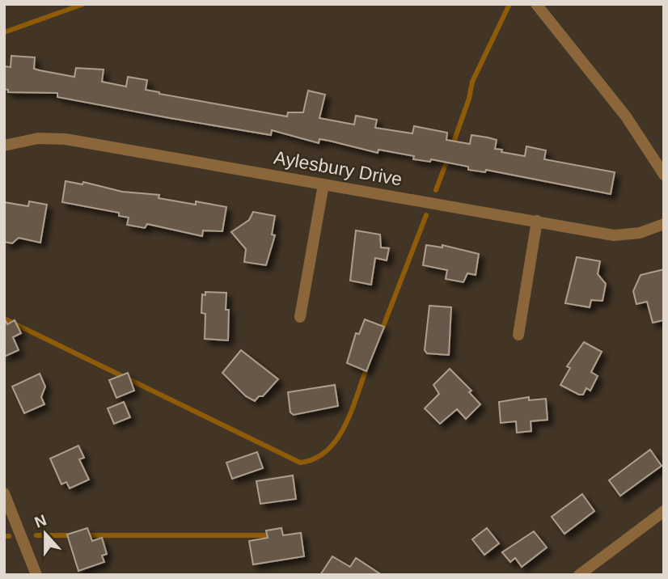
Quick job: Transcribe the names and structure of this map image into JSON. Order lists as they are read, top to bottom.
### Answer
{
  "streets": {
    "street": ["Aylesbury Drive"]
  },
  "north": "top"
}
